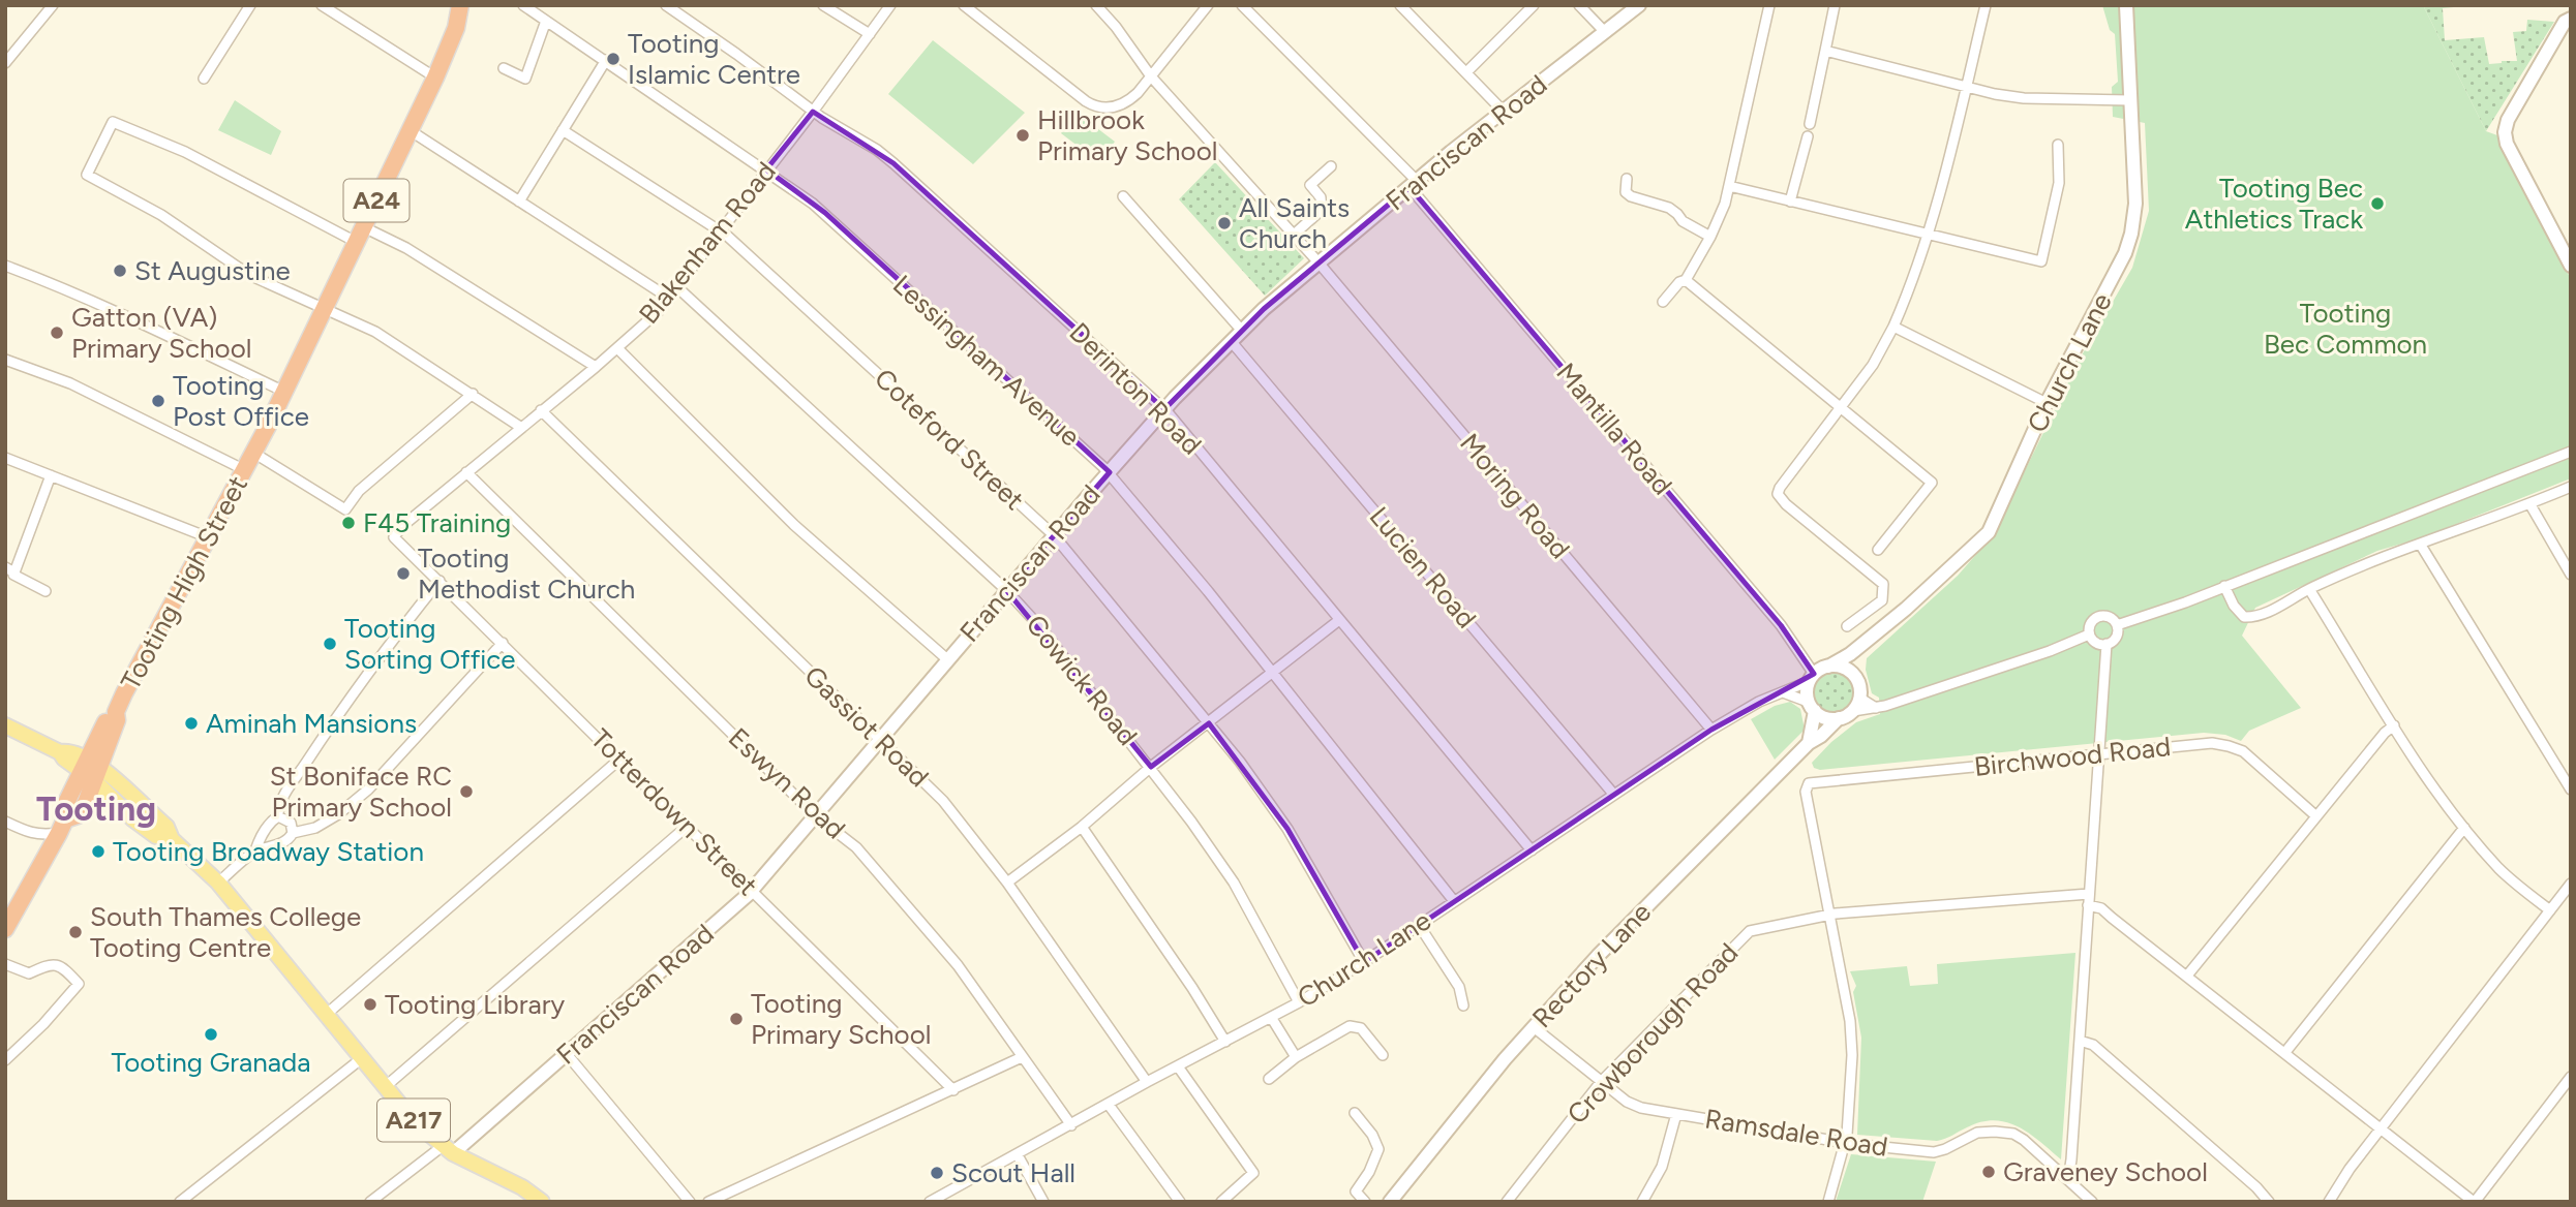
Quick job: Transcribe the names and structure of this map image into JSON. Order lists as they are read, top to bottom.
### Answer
{
  "streets": {
    "highway": ["A24", "Tooting High Street"],
    "main road": ["A217"],
    "street": [
      "Franciscan Road",
      "Blakenham Road",
      "Lessingham Avenue",
      "Church Lane",
      "Derinton Road",
      "Mantilla Road",
      "Coteford Street",
      "Moring Road",
      "Lucien Road",
      "Cowick Road",
      "Gassiot Road",
      "Birchwood Road",
      "Eswyn Road",
      "Totterdown Street",
      "Rectory Lane",
      "Crowborough Road",
      "Ramsdale Road"
    ]
  },
  "crossings": [
    ["Franciscan Road", "Lessingham Avenue"],
    ["Franciscan Road", "Derinton Road"],
    ["Franciscan Road", "Mantilla Road"],
    ["Franciscan Road", "Coteford Street"],
    ["Franciscan Road", "Moring Road"],
    ["Franciscan Road", "Lucien Road"],
    ["Franciscan Road", "Cowick Road"],
    ["Franciscan Road", "Gassiot Road"],
    ["Franciscan Road", "Eswyn Road"],
    ["Franciscan Road", "Totterdown Street"],
    ["Franciscan Road", "A217"],
    ["A24", "Tooting High Street"],
    ["Blakenham Road", "Lessingham Avenue"],
    ["Blakenham Road", "Derinton Road"],
    ["Blakenham Road", "Coteford Street"],
    ["Blakenham Road", "Cowick Road"],
    ["Blakenham Road", "Gassiot Road"],
    ["Blakenham Road", "Eswyn Road"],
    ["Blakenham Road", "Totterdown Street"],
    ["Lessingham Avenue", "Church Lane"],
    ["Church Lane", "Derinton Road"],
    ["Church Lane", "Mantilla Road"],
    ["Church Lane", "Coteford Street"],
    ["Church Lane", "Moring Road"],
    ["Church Lane", "Lucien Road"],
    ["Church Lane", "Cowick Road"],
    ["Church Lane", "Gassiot Road"],
    ["Church Lane", "Eswyn Road"],
    ["Church Lane", "Rectory Lane"],
    ["Mantilla Road", "Rectory Lane"],
    ["Tooting High Street", "A217"],
    ["Birchwood Road", "Crowborough Road"],
    ["Rectory Lane", "Ramsdale Road"],
    ["Crowborough Road", "Ramsdale Road"]
  ],
  "districts": ["Tooting"],
  "parks": ["Tooting Bec Common"],
  "places": [
    "Tooting Islamic Centre",
    "Hillbrook Primary School",
    "Tooting Bec Athletics Track",
    "All Saints Church",
    "St Augustine",
    "Gatton (VA) Primary School",
    "Tooting Post Office",
    "F45 Training",
    "Tooting Methodist Church",
    "Tooting Sorting Office",
    "Aminah Mansions",
    "St Boniface RC Primary School",
    "Tooting Broadway Station",
    "South Thames College Tooting Centre",
    "Tooting Library",
    "Tooting Primary School",
    "Tooting Granada",
    "Graveney School",
    "Scout Hall"
  ]
}
